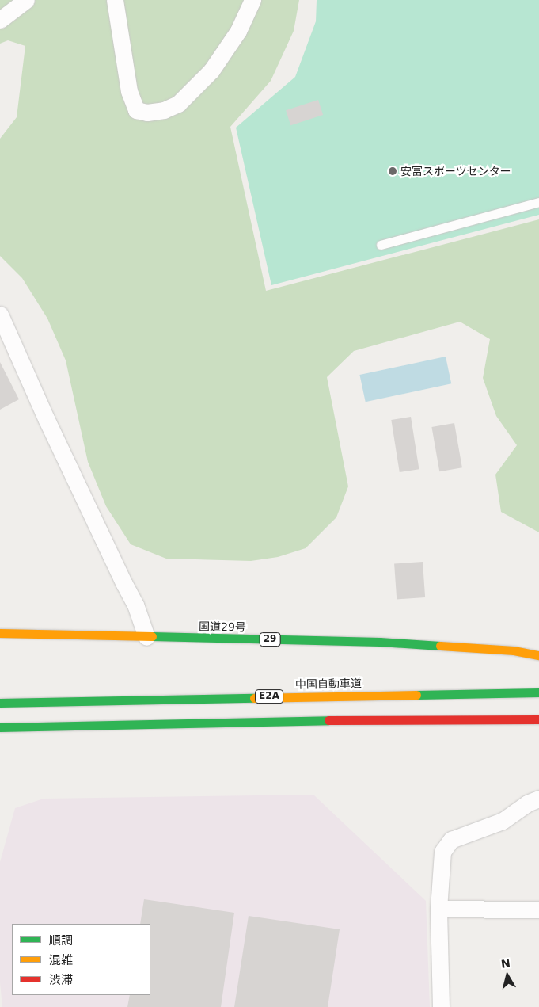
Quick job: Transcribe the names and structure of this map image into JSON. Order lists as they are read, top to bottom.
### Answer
{
  "streets": {
    "highway": [
      "国道29号",
      "29",
      "中国自動車道",
      "E2A"
    ]
  },
  "places": ["安富スポーツセンター"],
  "legend": ["順調", "混雑", "渋滞"],
  "north": "top"
}
